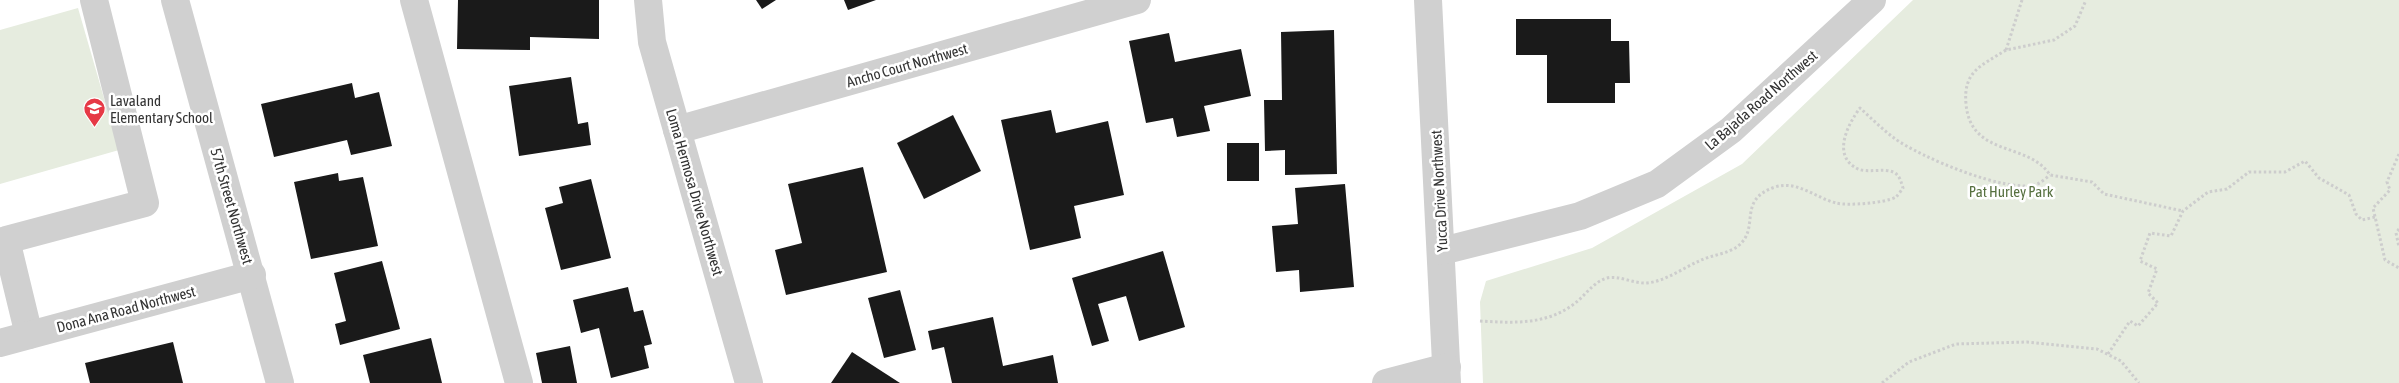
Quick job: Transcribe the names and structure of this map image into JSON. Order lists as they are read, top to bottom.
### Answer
{
  "streets": {
    "street": [
      "Ancho Court Northwest",
      "La Bajada Road Northwest",
      "Yucca Drive Northwest",
      "Loma Hermosa Drive Northwest",
      "57th Street Northwest",
      "Dona Ana Road Northwest"
    ]
  },
  "crossings": [
    ["Ancho Court Northwest", "Loma Hermosa Drive Northwest"],
    ["La Bajada Road Northwest", "Yucca Drive Northwest"],
    ["57th Street Northwest", "Dona Ana Road Northwest"]
  ],
  "parks": ["Pat Hurley Park"],
  "places": {
    "school or university": ["Lavaland Elementary School"]
  }
}
